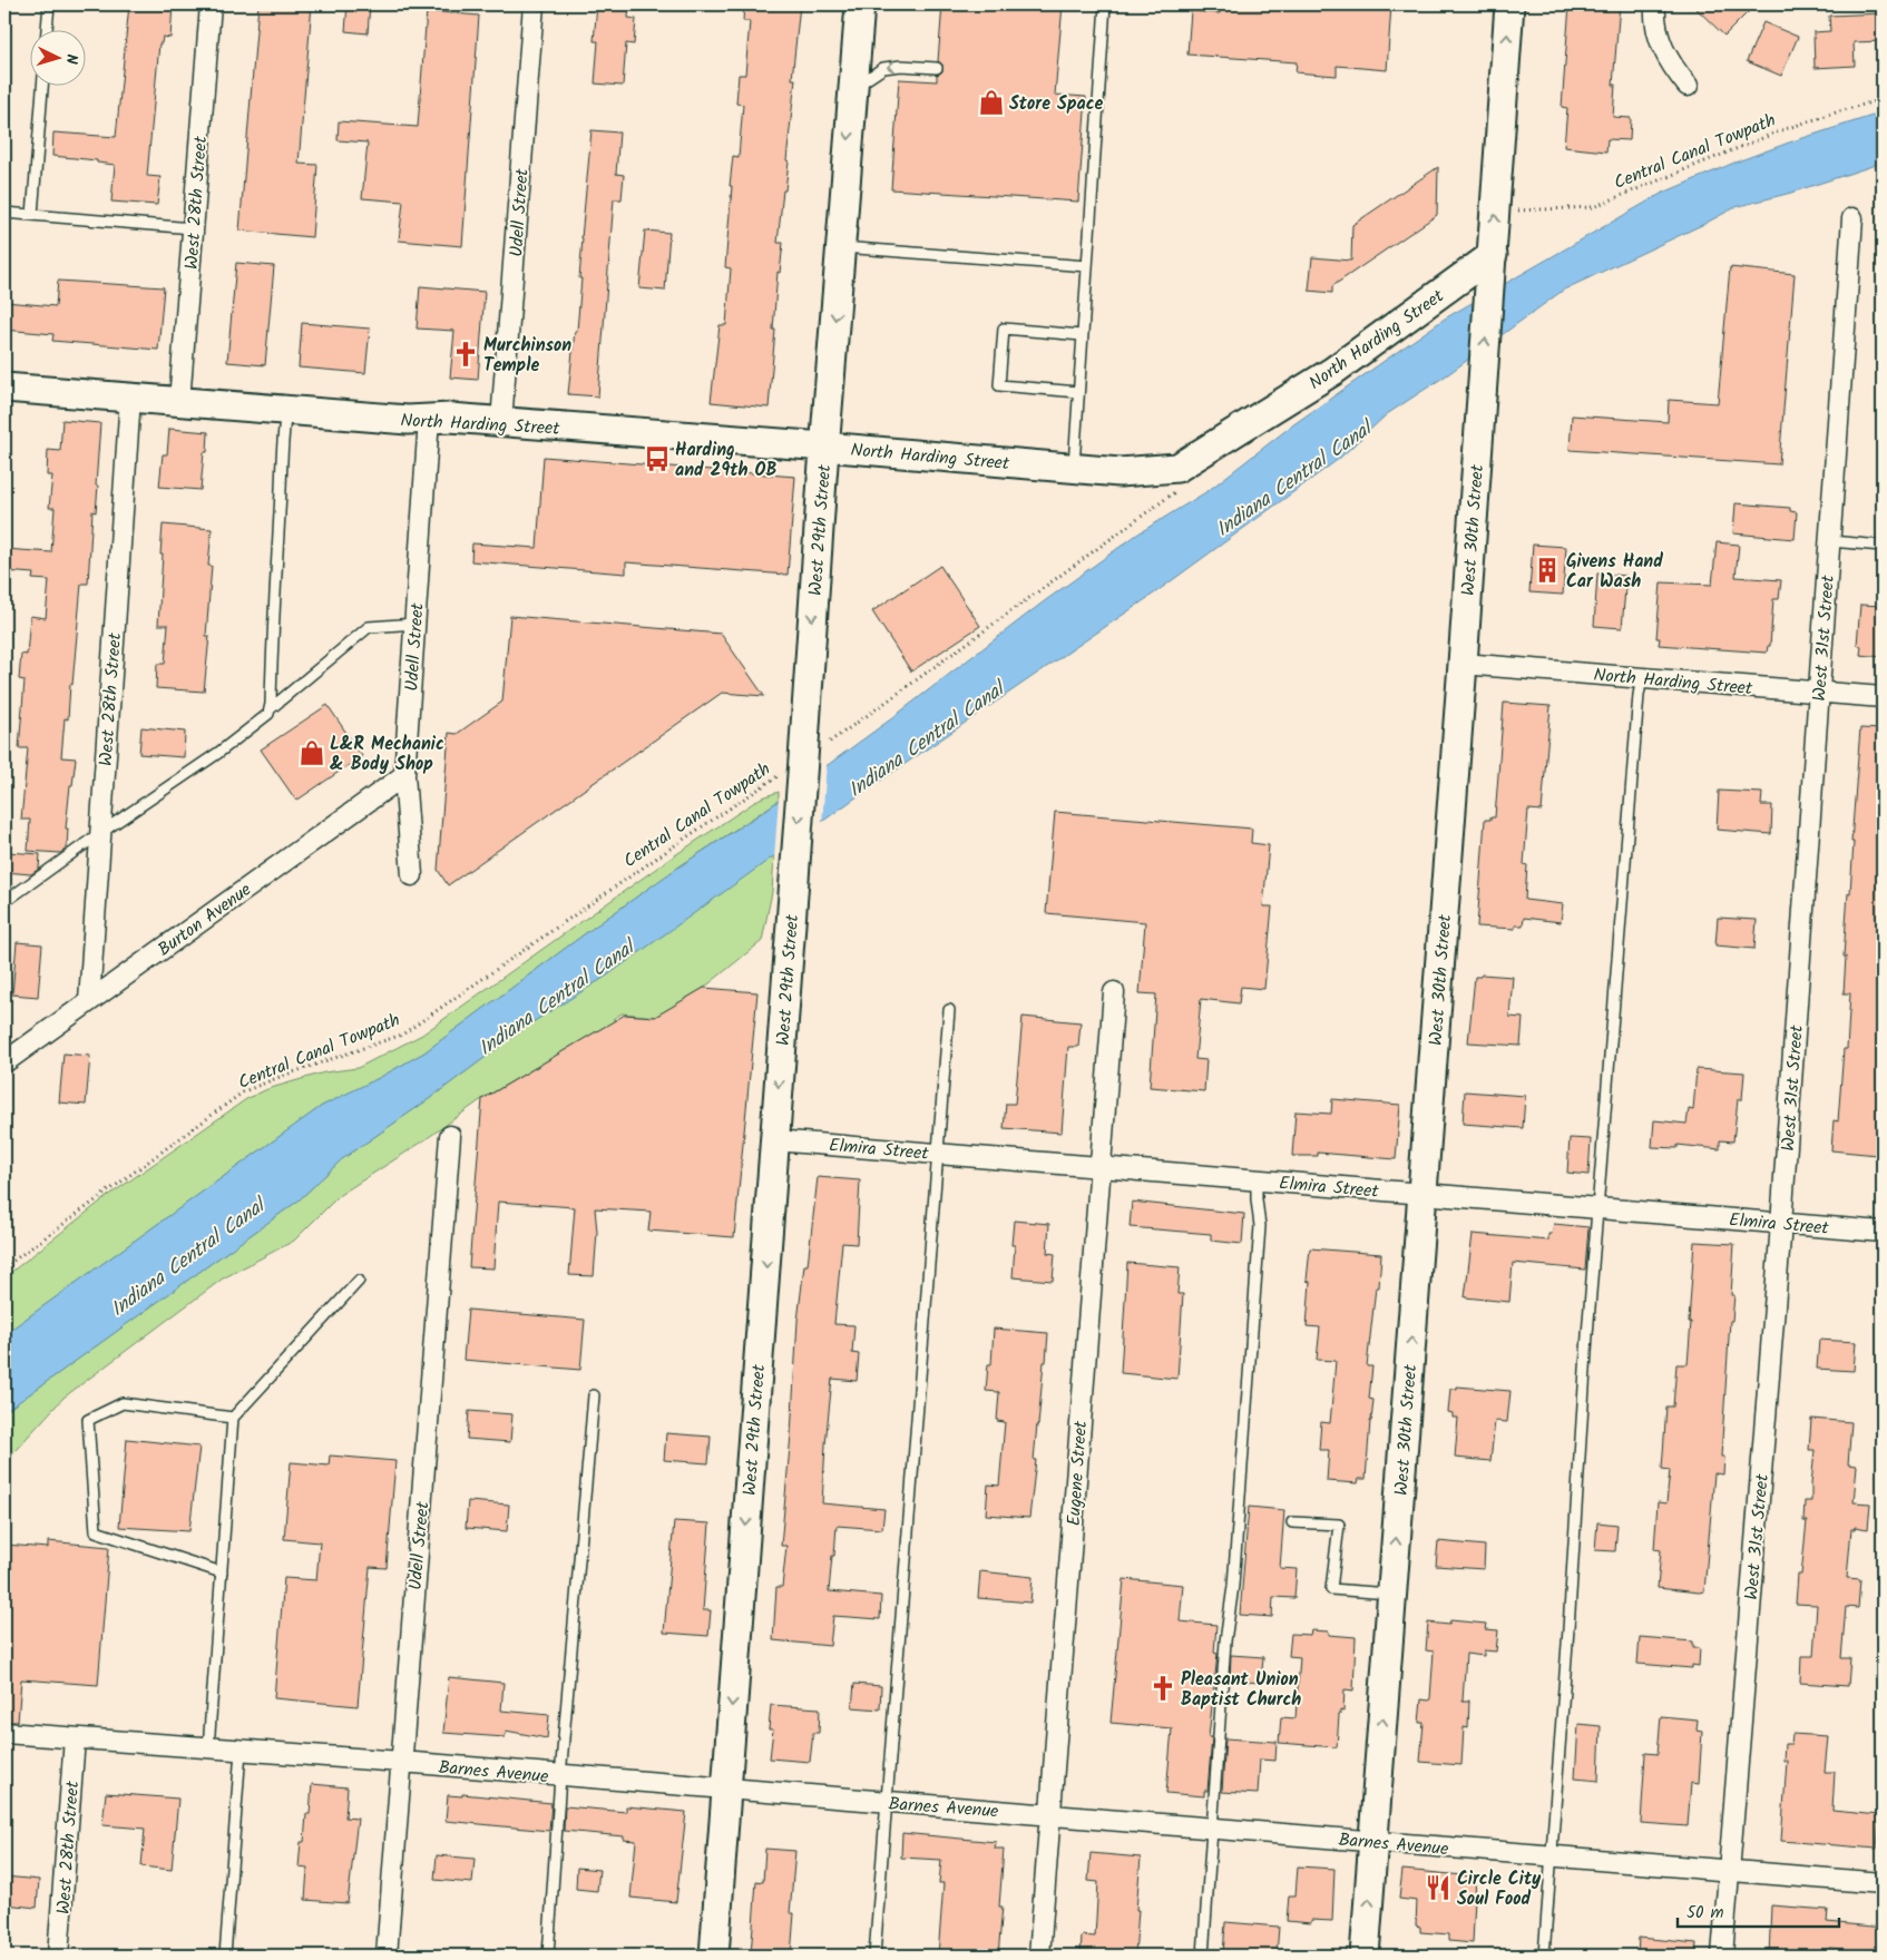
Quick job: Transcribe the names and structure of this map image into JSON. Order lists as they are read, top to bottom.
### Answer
{
  "streets": {
    "main road": ["North Harding Street", "West 29th Street", "West 30th Street"],
    "street": [
      "West 28th Street",
      "Udell Street",
      "West 31st Street",
      "Burton Avenue",
      "Elmira Street",
      "Eugene Street",
      "Barnes Avenue"
    ],
    "path": ["Central Canal Towpath"]
  },
  "crossings": [
    ["Central Canal Towpath", "West 29th Street"],
    ["West 28th Street", "North Harding Street"],
    ["West 28th Street", "Burton Avenue"],
    ["West 28th Street", "Barnes Avenue"],
    ["Udell Street", "North Harding Street"],
    ["Udell Street", "Burton Avenue"],
    ["Udell Street", "Barnes Avenue"],
    ["North Harding Street", "West 29th Street"],
    ["North Harding Street", "West 30th Street"],
    ["North Harding Street", "West 31st Street"],
    ["West 29th Street", "Elmira Street"],
    ["West 29th Street", "Barnes Avenue"],
    ["West 30th Street", "Elmira Street"],
    ["West 30th Street", "Barnes Avenue"],
    ["West 31st Street", "Elmira Street"],
    ["West 31st Street", "Barnes Avenue"],
    ["Elmira Street", "Eugene Street"],
    ["Eugene Street", "Barnes Avenue"]
  ],
  "one_way": ["West 29th Street", "West 30th Street"],
  "water": ["Indiana Central Canal"],
  "places": {
    "shop": ["Store Space", "L&R Mechanic & Body Shop"],
    "church": ["Murchinson Temple", "Pleasant Union Baptist Church"],
    "bus stop": ["Harding and 29th OB"],
    "building": ["Givens Hand Car Wash"],
    "restaurant": ["Circle City Soul Food"]
  },
  "scale_bar": "50 m",
  "north": "right"
}
